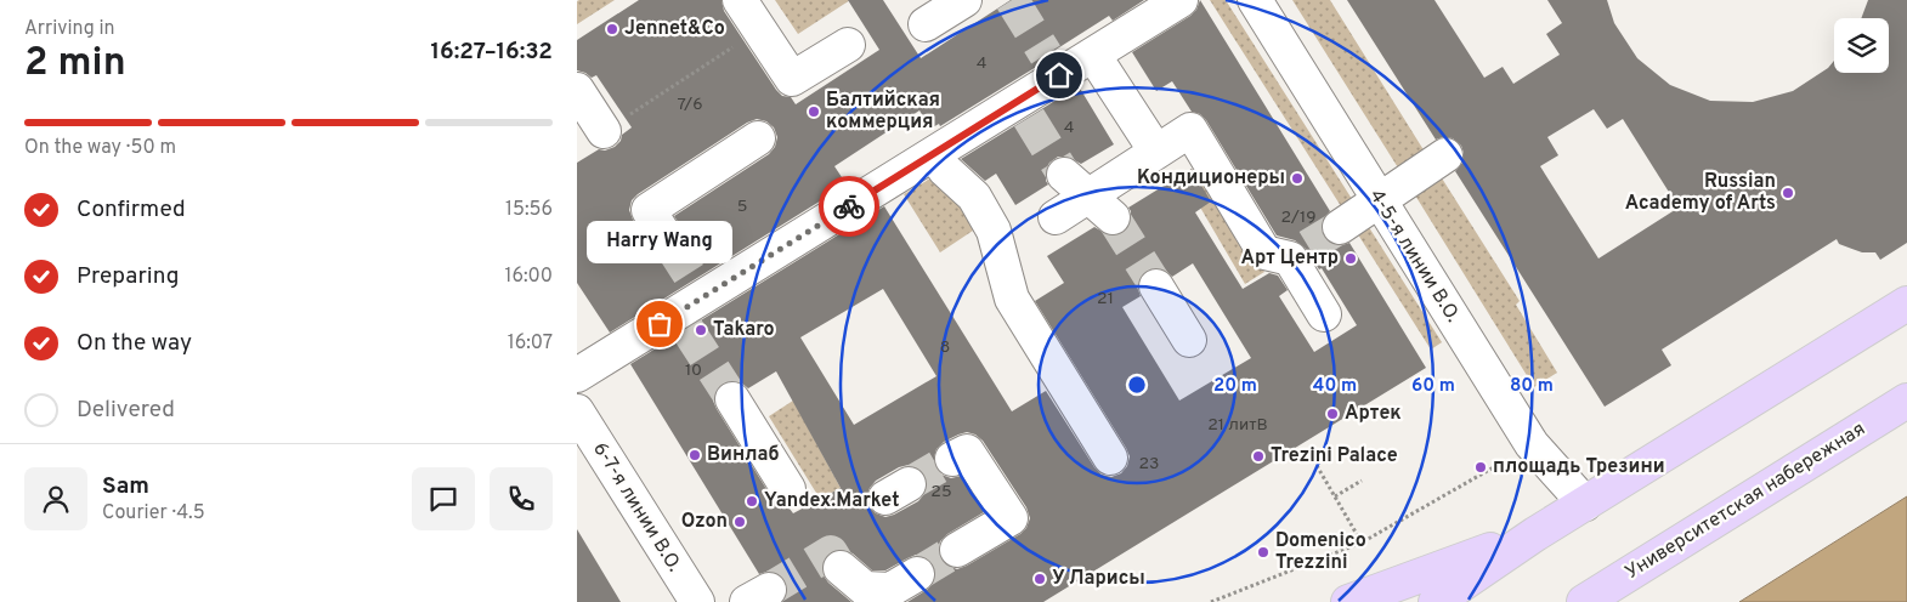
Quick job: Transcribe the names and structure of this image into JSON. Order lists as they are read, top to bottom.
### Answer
{
  "streets": {
    "main road": ["Университетская набережная"],
    "street": ["4-5-я линии В.О.", "6-7-я линии В.О."]
  },
  "places": [
    "Jennet&Co",
    "Балтийская коммерция",
    "Кондиционеры",
    "Russian Academy of Arts",
    "Арт Центр",
    "Harry Wang",
    "Takaro",
    "Артек",
    "Винлаб",
    "Trezini Palace",
    "площадь Трезини",
    "Yandex.Market",
    "Ozon",
    "Domenico Trezzini",
    "У Ларисы"
  ],
  "house_numbers": [
    "4",
    "7/6",
    "4",
    "5",
    "2/19",
    "21",
    "8",
    "10",
    "21 литВ",
    "23",
    "25"
  ],
  "page": {
    "heading": ["2 min", "Arriving in", "16:27–16:32"],
    "panel": ["Sam", "Courier · 4.5"],
    "bar": "On the way · 50 m",
    "list": [
      ["Confirmed", "15:56"],
      ["Preparing", "16:00"],
      ["On the way", "16:07"],
      "Delivered"
    ],
    "bubble": "Harry Wang"
  },
  "rings": [
    "20 m",
    "40 m",
    "60 m",
    "80 m"
  ]
}
